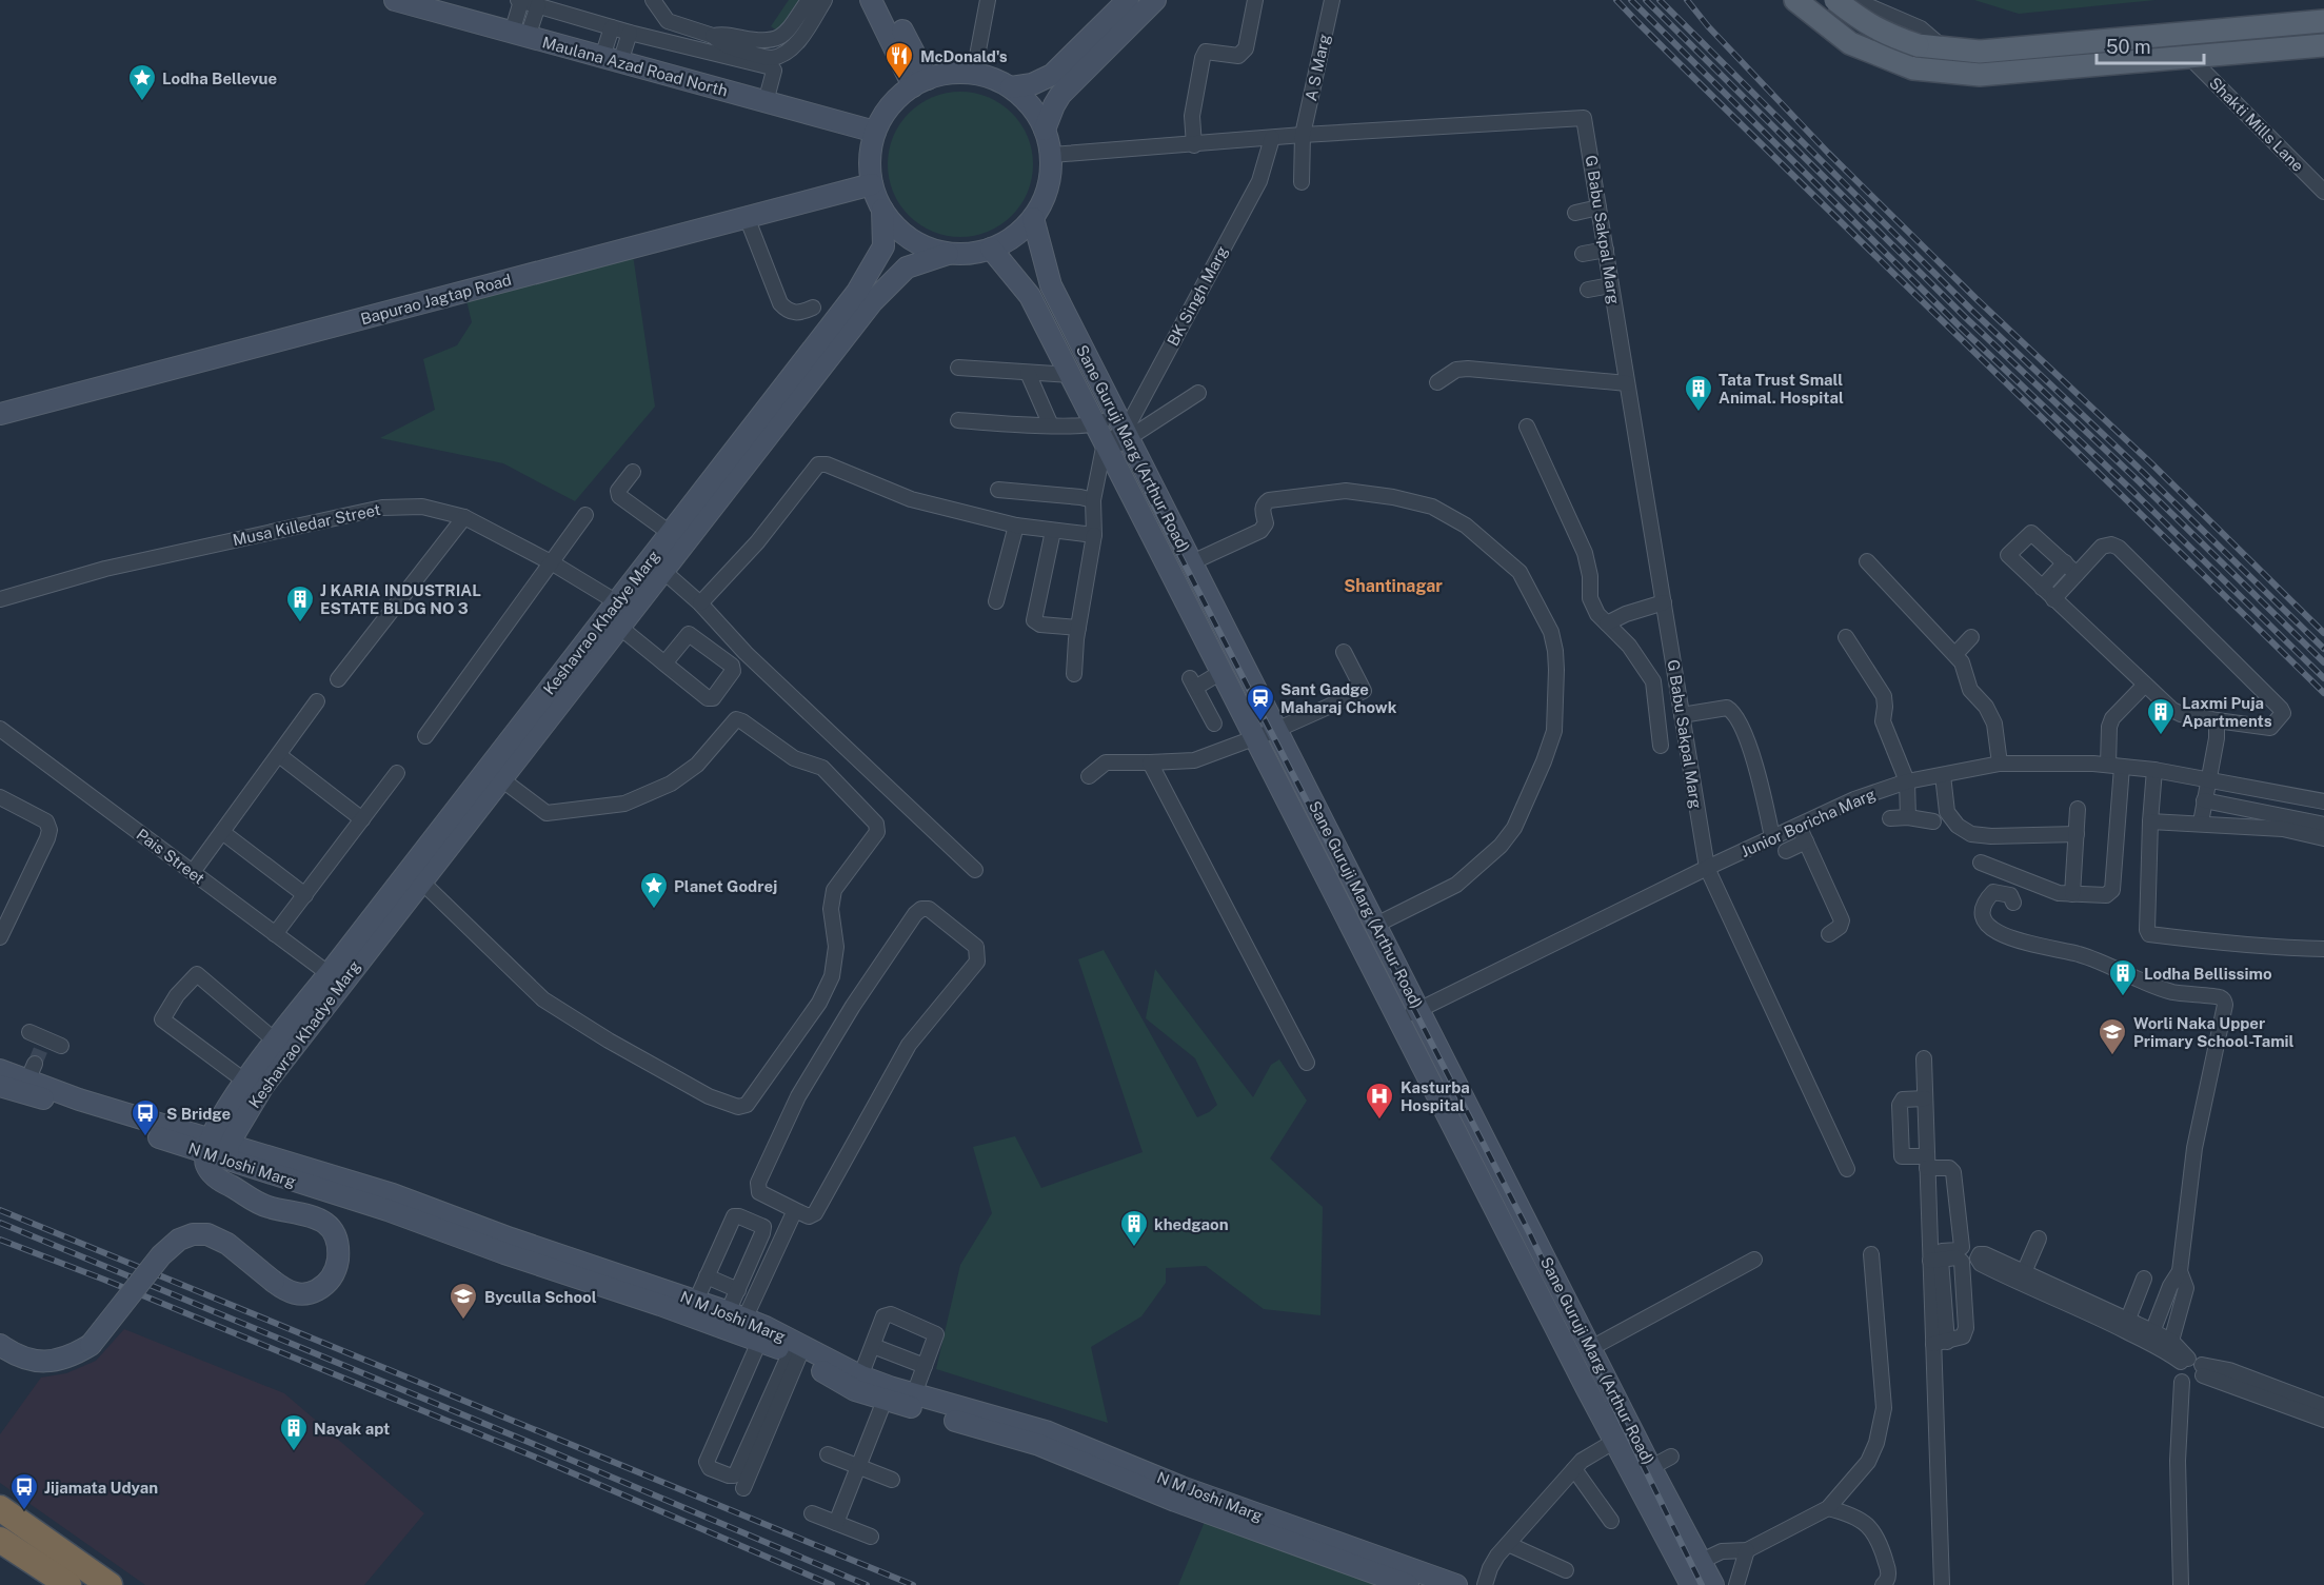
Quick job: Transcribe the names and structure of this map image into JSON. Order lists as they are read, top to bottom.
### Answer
{
  "streets": {
    "main road": [
      "Maulana Azad Road North",
      "Bapurao Jagtap Road",
      "Sane Guruji Marg (Arthur Road)",
      "Keshavrao Khadye Marg",
      "N M Joshi Marg"
    ],
    "street": [
      "A S Marg",
      "Shakti Mills Lane",
      "G Babu Sakpal Marg",
      "BK Singh Marg",
      "Musa Killedar Street",
      "Junior Boricha Marg",
      "Pais Street"
    ]
  },
  "crossings": [
    ["Maulana Azad Road North", "G Babu Sakpal Marg"],
    ["Maulana Azad Road North", "Bapurao Jagtap Road"],
    ["Maulana Azad Road North", "Sane Guruji Marg (Arthur Road)"],
    ["Maulana Azad Road North", "Keshavrao Khadye Marg"],
    ["A S Marg", "G Babu Sakpal Marg"],
    ["G Babu Sakpal Marg", "BK Singh Marg"],
    ["G Babu Sakpal Marg", "Bapurao Jagtap Road"],
    ["G Babu Sakpal Marg", "Sane Guruji Marg (Arthur Road)"],
    ["G Babu Sakpal Marg", "Keshavrao Khadye Marg"],
    ["G Babu Sakpal Marg", "Junior Boricha Marg"],
    ["BK Singh Marg", "Sane Guruji Marg (Arthur Road)"],
    ["Bapurao Jagtap Road", "Sane Guruji Marg (Arthur Road)"],
    ["Bapurao Jagtap Road", "Keshavrao Khadye Marg"],
    ["Sane Guruji Marg (Arthur Road)", "Keshavrao Khadye Marg"],
    ["Sane Guruji Marg (Arthur Road)", "Junior Boricha Marg"],
    ["Musa Killedar Street", "Keshavrao Khadye Marg"],
    ["Keshavrao Khadye Marg", "Pais Street"],
    ["Keshavrao Khadye Marg", "N M Joshi Marg"]
  ],
  "districts": ["Shantinagar"],
  "places": {
    "restaurant": ["McDonald's"],
    "place": ["Lodha Bellevue", "Planet Godrej"],
    "building": [
      "Tata Trust Small Animal. Hospital",
      "J KARIA INDUSTRIAL ESTATE BLDG NO 3",
      "Laxmi Puja Apartments",
      "Lodha Bellissimo",
      "khedgaon",
      "Nayak apt"
    ],
    "station": ["Sant Gadge Maharaj Chowk"],
    "school or university": ["Worli Naka Upper Primary School-Tamil", "Byculla School"],
    "hospital": ["Kasturba Hospital"],
    "bus stop": ["S Bridge", "Jijamata Udyan"]
  },
  "scale_bar": "50 m"
}
